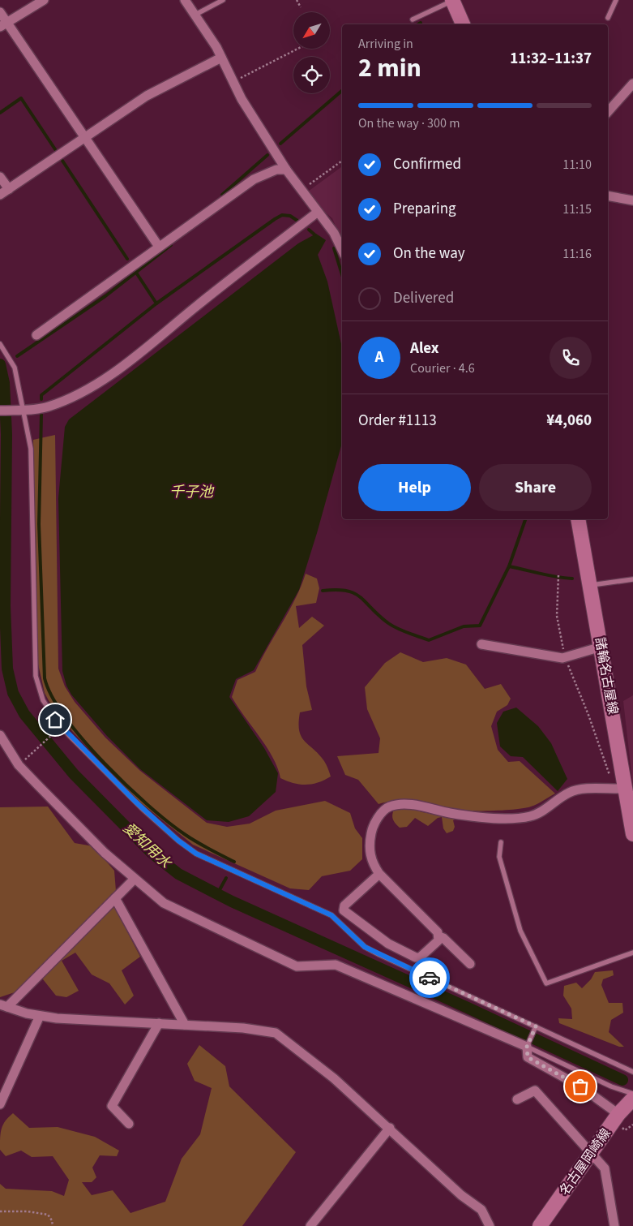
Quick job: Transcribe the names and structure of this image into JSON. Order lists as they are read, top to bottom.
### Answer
{
  "streets": {
    "main road": ["諸輪名古屋線", "名古屋岡崎線"]
  },
  "water": ["千子池", "愛知用水"],
  "north": "bottom left",
  "page": {
    "heading": ["2 min", "Arriving in", "11:32–11:37"],
    "panel": [
      "Alex",
      "Courier · 4.6",
      "Order #1113",
      "¥4,060"
    ],
    "bar": "On the way · 300 m",
    "list": [
      ["Confirmed", "11:10"],
      ["Preparing", "11:15"],
      ["On the way", "11:16"],
      "Delivered"
    ],
    "round": "A",
    "buttons": ["Help", "Share"]
  }
}
